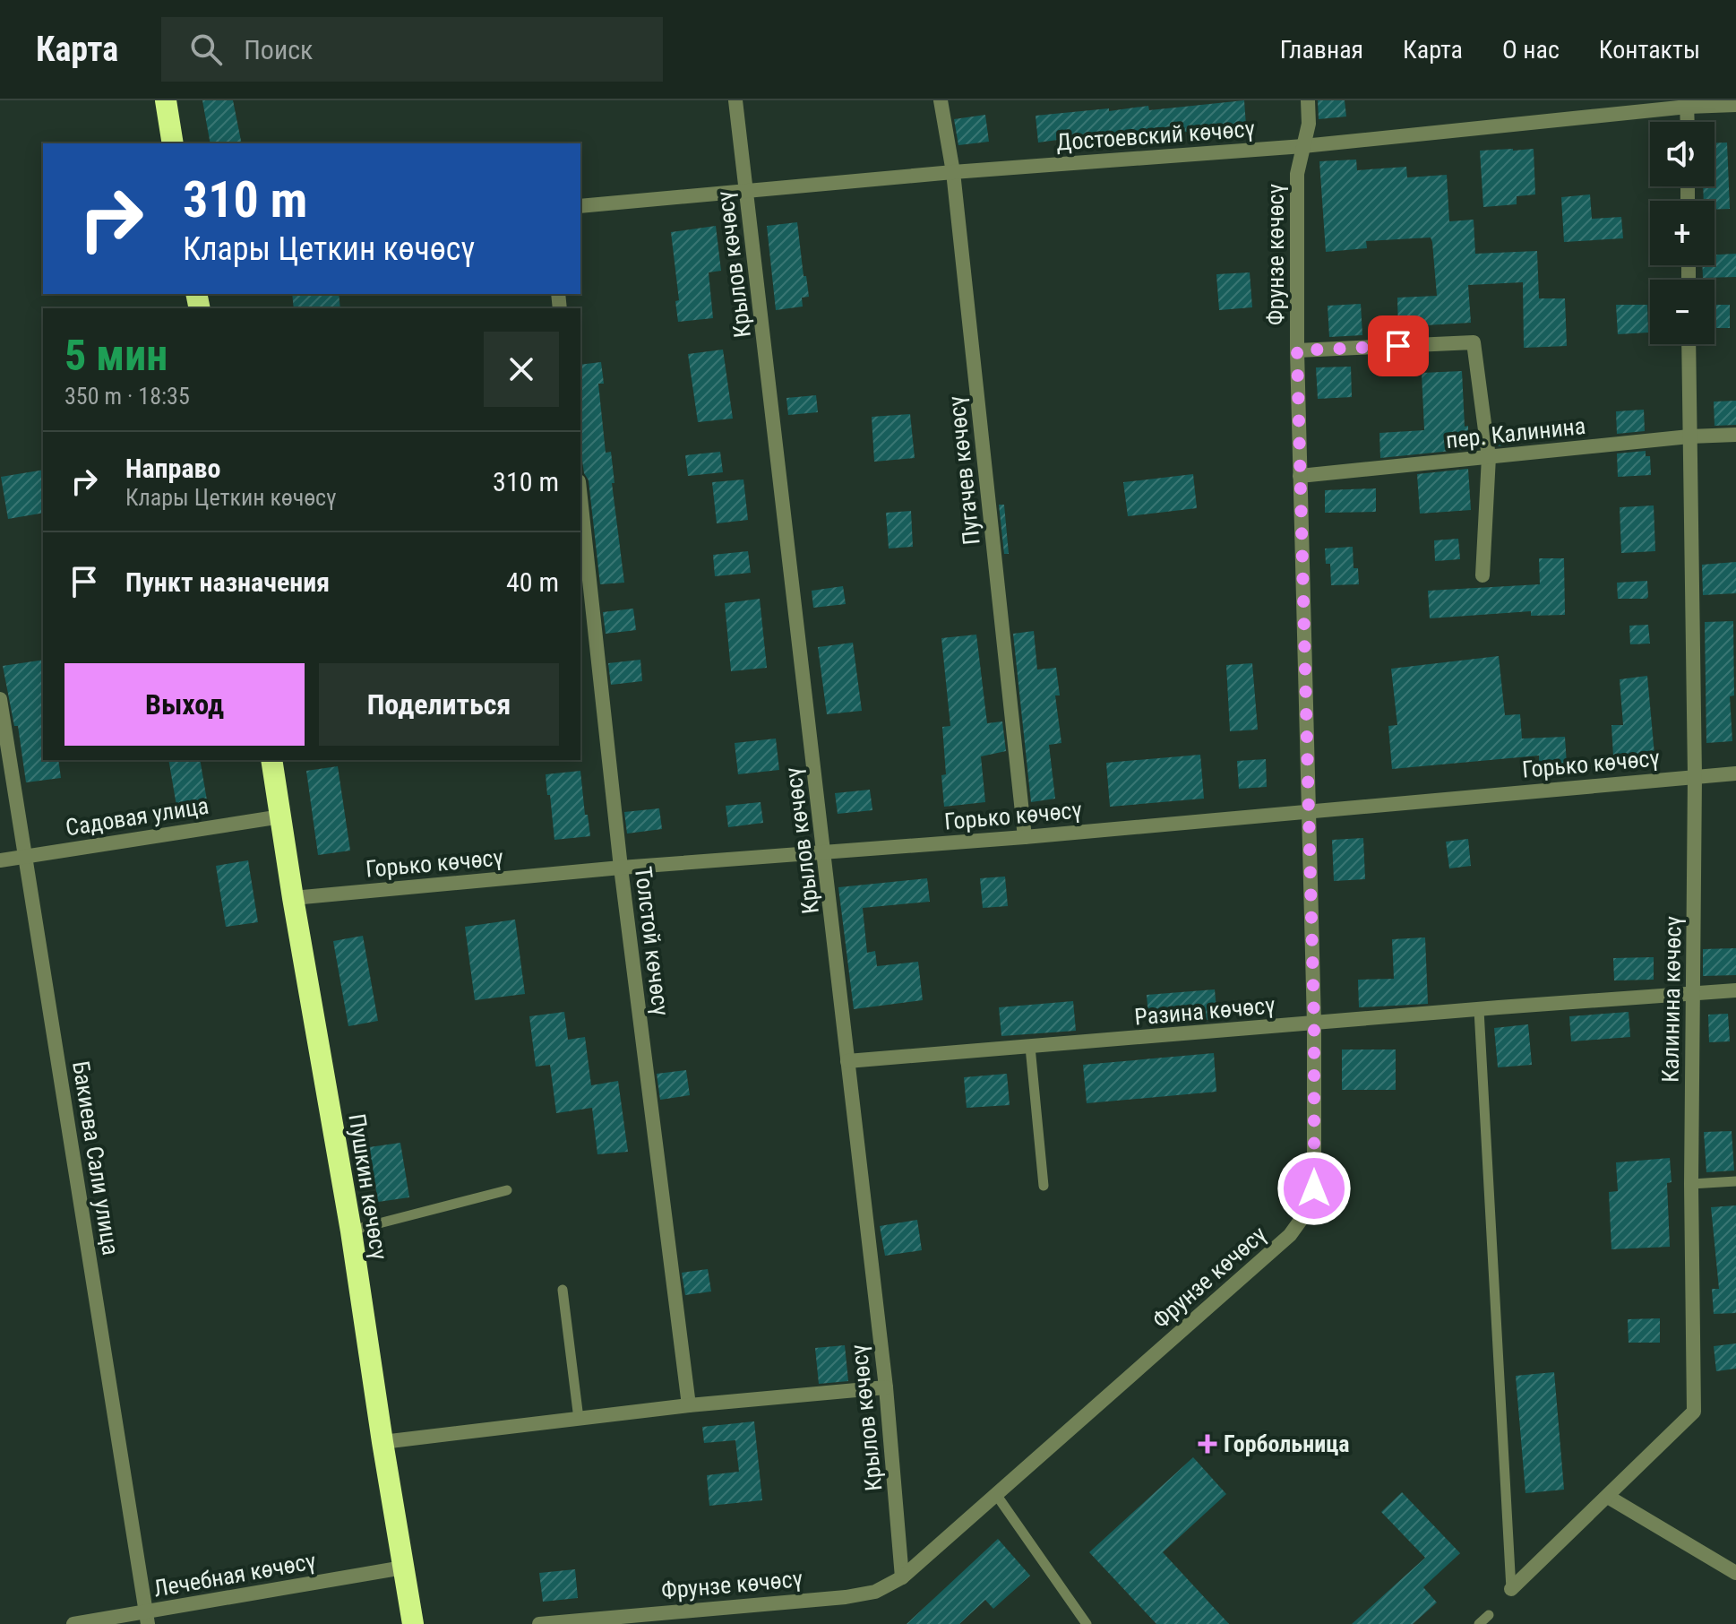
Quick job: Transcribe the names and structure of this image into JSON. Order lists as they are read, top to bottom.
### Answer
{
  "streets": {
    "highway": ["Пушкин көчөсү"],
    "street": [
      "Достоевский көчөсү",
      "Фрунзе көчөсү",
      "Крылов көчөсү",
      "пер. Калинина",
      "Пугачев көчөсү",
      "Горько көчөсү",
      "Садовая улица",
      "Толстой көчөсү",
      "Калинина көчөсү",
      "Разина көчөсү",
      "Бакиева Сали улица",
      "Лечебная көчөсү"
    ]
  },
  "crossings": [
    ["Достоевский көчөсү", "Фрунзе көчөсү"],
    ["Достоевский көчөсү", "Крылов көчөсү"],
    ["Достоевский көчөсү", "Пугачев көчөсү"],
    ["Фрунзе көчөсү", "Крылов көчөсү"],
    ["Фрунзе көчөсү", "пер. Калинина"],
    ["Фрунзе көчөсү", "Горько көчөсү"],
    ["Фрунзе көчөсү", "Разина көчөсү"],
    ["Крылов көчөсү", "Горько көчөсү"],
    ["Крылов көчөсү", "Разина көчөсү"],
    ["пер. Калинина", "Калинина көчөсү"],
    ["Пугачев көчөсү", "Горько көчөсү"],
    ["Горько көчөсү", "Толстой көчөсү"],
    ["Горько көчөсү", "Калинина көчөсү"],
    ["Горько көчөсү", "Пушкин көчөсү"],
    ["Садовая улица", "Бакиева Сали улица"],
    ["Садовая улица", "Пушкин көчөсү"],
    ["Калинина көчөсү", "Разина көчөсү"],
    ["Бакиева Сали улица", "Лечебная көчөсү"],
    ["Пушкин көчөсү", "Лечебная көчөсү"]
  ],
  "places": {
    "health": ["Горбольница"]
  },
  "page": {
    "header": "Карта",
    "search": "Поиск",
    "nav": [
      "Главная",
      "Карта",
      "О нас",
      "Контакты"
    ],
    "map_buttons": ["+", "−"],
    "turn": ["310 m", "Клары Цеткин көчөсү"],
    "heading": ["5 мин", "350 m · 18:35"],
    "list": [
      {
        "name": "Направо",
        "note": "Клары Цеткин көчөсү",
        "value": "310 m"
      },
      {
        "name": "Пункт назначения",
        "value": "40 m"
      }
    ],
    "buttons": ["Выход", "Поделиться"]
  }
}
